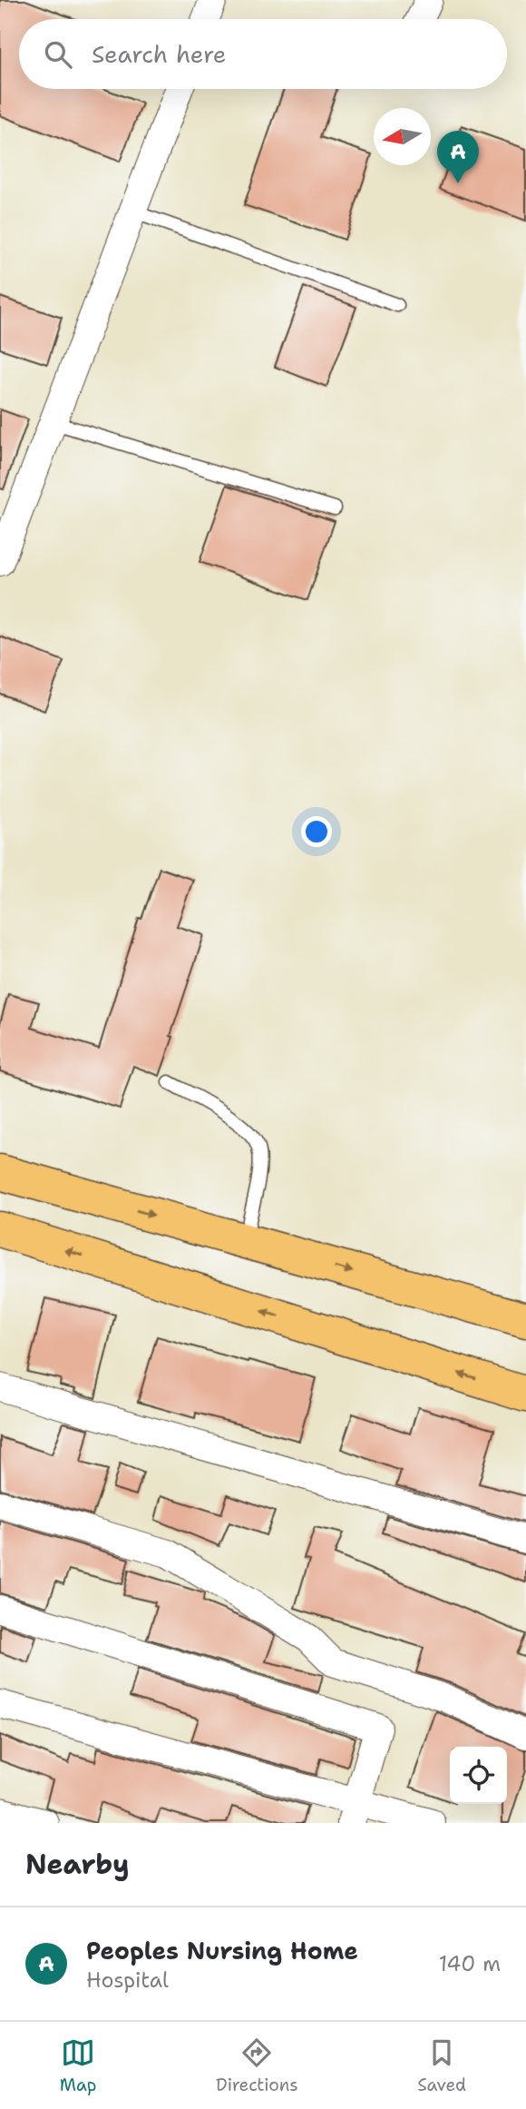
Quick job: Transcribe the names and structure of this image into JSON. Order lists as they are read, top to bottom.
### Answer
{
  "north": "left",
  "page": {
    "search": "Search here",
    "pins": "A",
    "heading": "Nearby",
    "list": [
      {
        "mark": "A",
        "name": "Peoples Nursing Home",
        "note": "Hospital",
        "value": "140 m"
      }
    ],
    "nav": ["Map", "Directions", "Saved"]
  }
}
